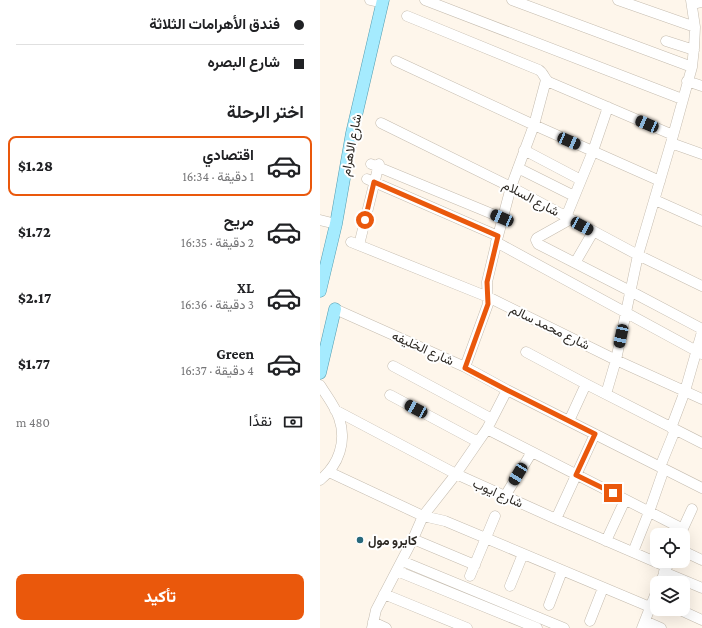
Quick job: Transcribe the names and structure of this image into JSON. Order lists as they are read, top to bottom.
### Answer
{
  "streets": {
    "main road": ["شارع الاهرام"],
    "street": [
      "شارع السلام",
      "شارع محمد سالم",
      "شارع الخليفه",
      "شارع ايوب"
    ]
  },
  "places": ["كايرو مول"],
  "page": {
    "banner": ["فندق الأهرامات الثلاثة", "شارع البصره"],
    "heading": "اختر الرحلة",
    "list": [
      {
        "name": "اقتصادي",
        "note": "1 دقيقة · 16:34",
        "value": "$1.28"
      },
      {
        "name": "مريح",
        "note": "2 دقيقة · 16:35",
        "value": "$1.72"
      },
      {
        "name": "XL",
        "note": "3 دقيقة · 16:36",
        "value": "$2.17"
      },
      {
        "name": "Green",
        "note": "4 دقيقة · 16:37",
        "value": "$1.77"
      }
    ],
    "pay": ["نقدًا", "480 m"],
    "buttons": "تأكيد"
  }
}
